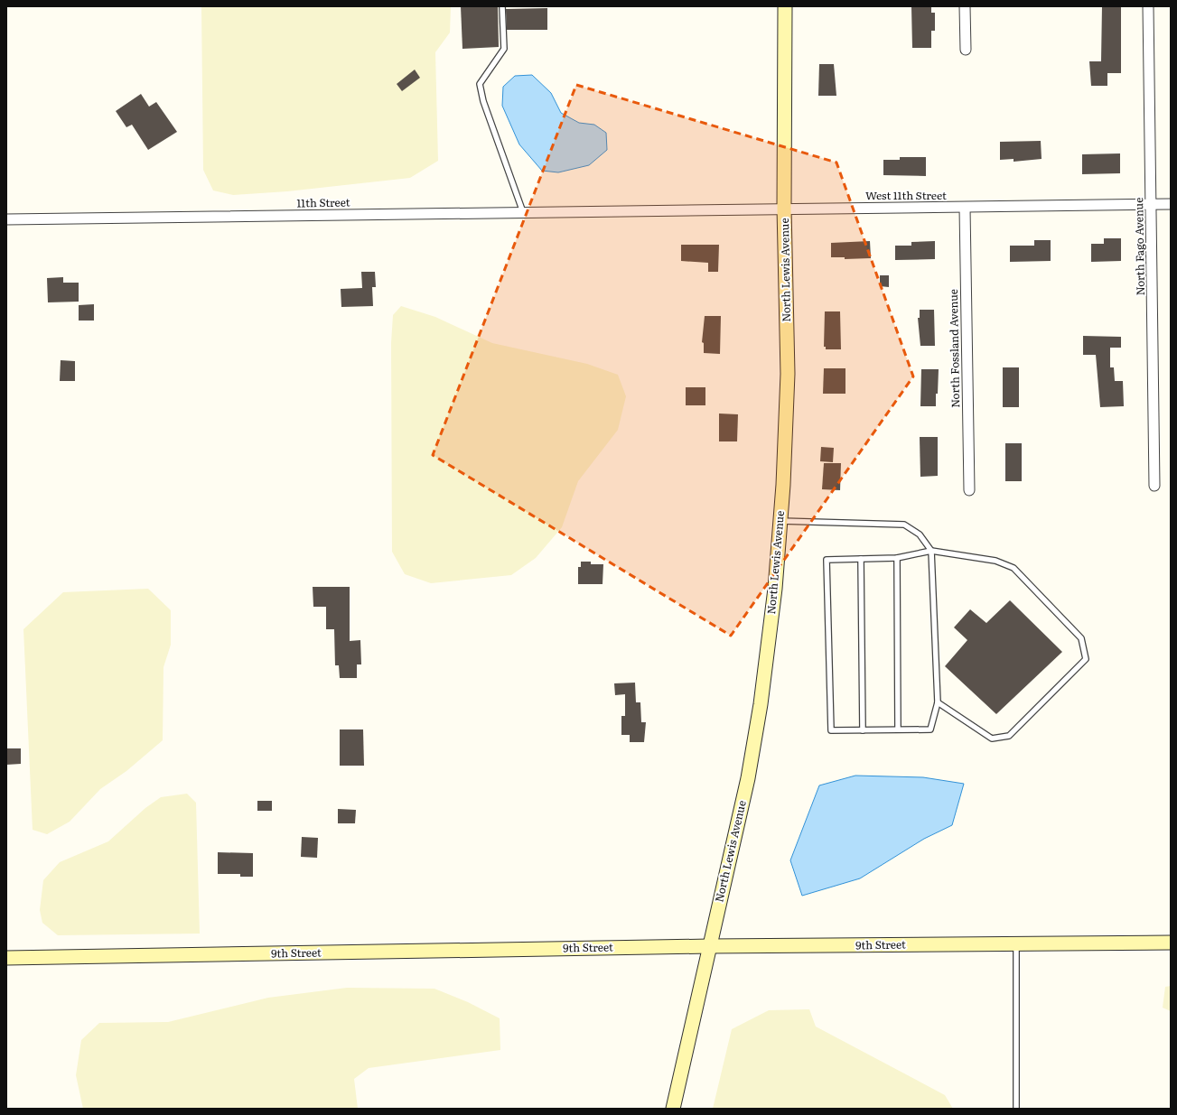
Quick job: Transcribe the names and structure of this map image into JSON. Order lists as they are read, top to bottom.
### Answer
{
  "streets": {
    "street": [
      "West 11th Street",
      "11th Street",
      "North Fago Avenue",
      "North Lewis Avenue",
      "North Fossland Avenue",
      "9th Street"
    ]
  },
  "crossings": [
    ["West 11th Street", "11th Street"],
    ["West 11th Street", "North Fago Avenue"],
    ["West 11th Street", "North Lewis Avenue"],
    ["West 11th Street", "North Fossland Avenue"],
    ["North Lewis Avenue", "9th Street"]
  ]
}
